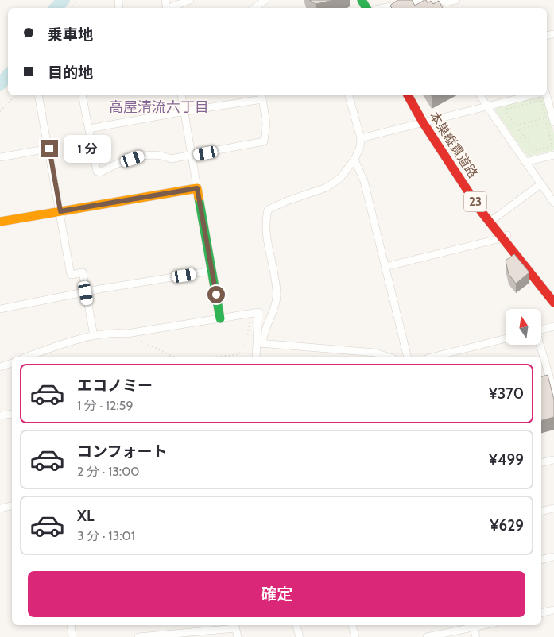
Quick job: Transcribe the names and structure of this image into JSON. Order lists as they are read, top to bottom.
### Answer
{
  "streets": {
    "main road": ["本巣縦貫道路", "23"]
  },
  "districts": ["高屋清流六丁目"],
  "north": "top",
  "page": {
    "banner": ["乗車地", "目的地"],
    "bubble": "1 分",
    "list": [
      {
        "name": "エコノミー",
        "note": "1 分 · 12:59",
        "value": "¥370"
      },
      {
        "name": "コンフォート",
        "note": "2 分 · 13:00",
        "value": "¥499"
      },
      {
        "name": "XL",
        "note": "3 分 · 13:01",
        "value": "¥629"
      }
    ],
    "buttons": "確定"
  }
}
